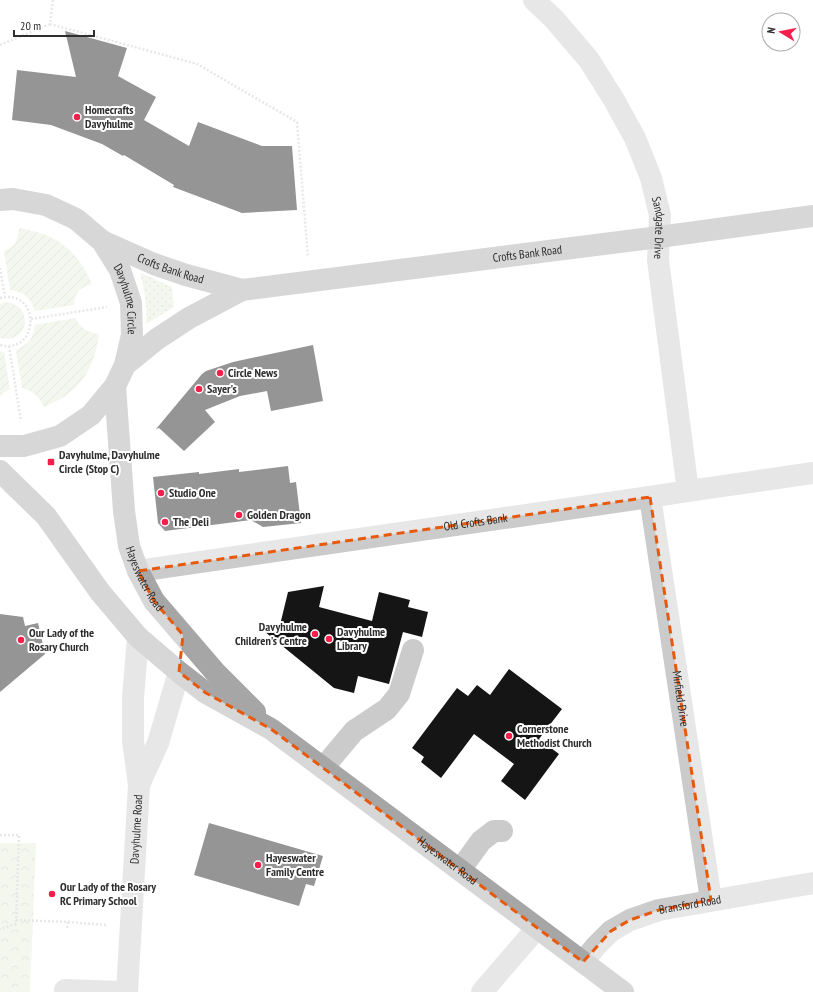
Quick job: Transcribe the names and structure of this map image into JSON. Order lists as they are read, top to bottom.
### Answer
{
  "streets": {
    "main road": ["Crofts Bank Road", "Davyhulme Circle", "Hayeswater Road"],
    "street": [
      "Sandgate Drive",
      "Old Crofts Bank",
      "Mirfield Drive",
      "Davyhulme Road",
      "Bransford Road"
    ]
  },
  "crossings": [
    ["Sandgate Drive", "Crofts Bank Road"],
    ["Sandgate Drive", "Old Crofts Bank"],
    ["Crofts Bank Road", "Davyhulme Circle"],
    ["Davyhulme Circle", "Hayeswater Road"],
    ["Old Crofts Bank", "Hayeswater Road"],
    ["Old Crofts Bank", "Mirfield Drive"],
    ["Hayeswater Road", "Bransford Road"],
    ["Mirfield Drive", "Bransford Road"]
  ],
  "places": {
    "other": [
      "Homecrafts Davyhulme",
      "Circle News",
      "Sayer's",
      "Studio One",
      "Golden Dragon",
      "The Deli",
      "Davyhulme Children's Centre",
      "Davyhulme Library",
      "Our Lady of the Rosary Church",
      "Cornerstone Methodist Church",
      "Hayeswater Family Centre",
      "Our Lady of the Rosary RC Primary School"
    ],
    "transit": ["Davyhulme, Davyhulme Circle (Stop C)"]
  },
  "scale_bar": "20 m",
  "north": "left"
}
